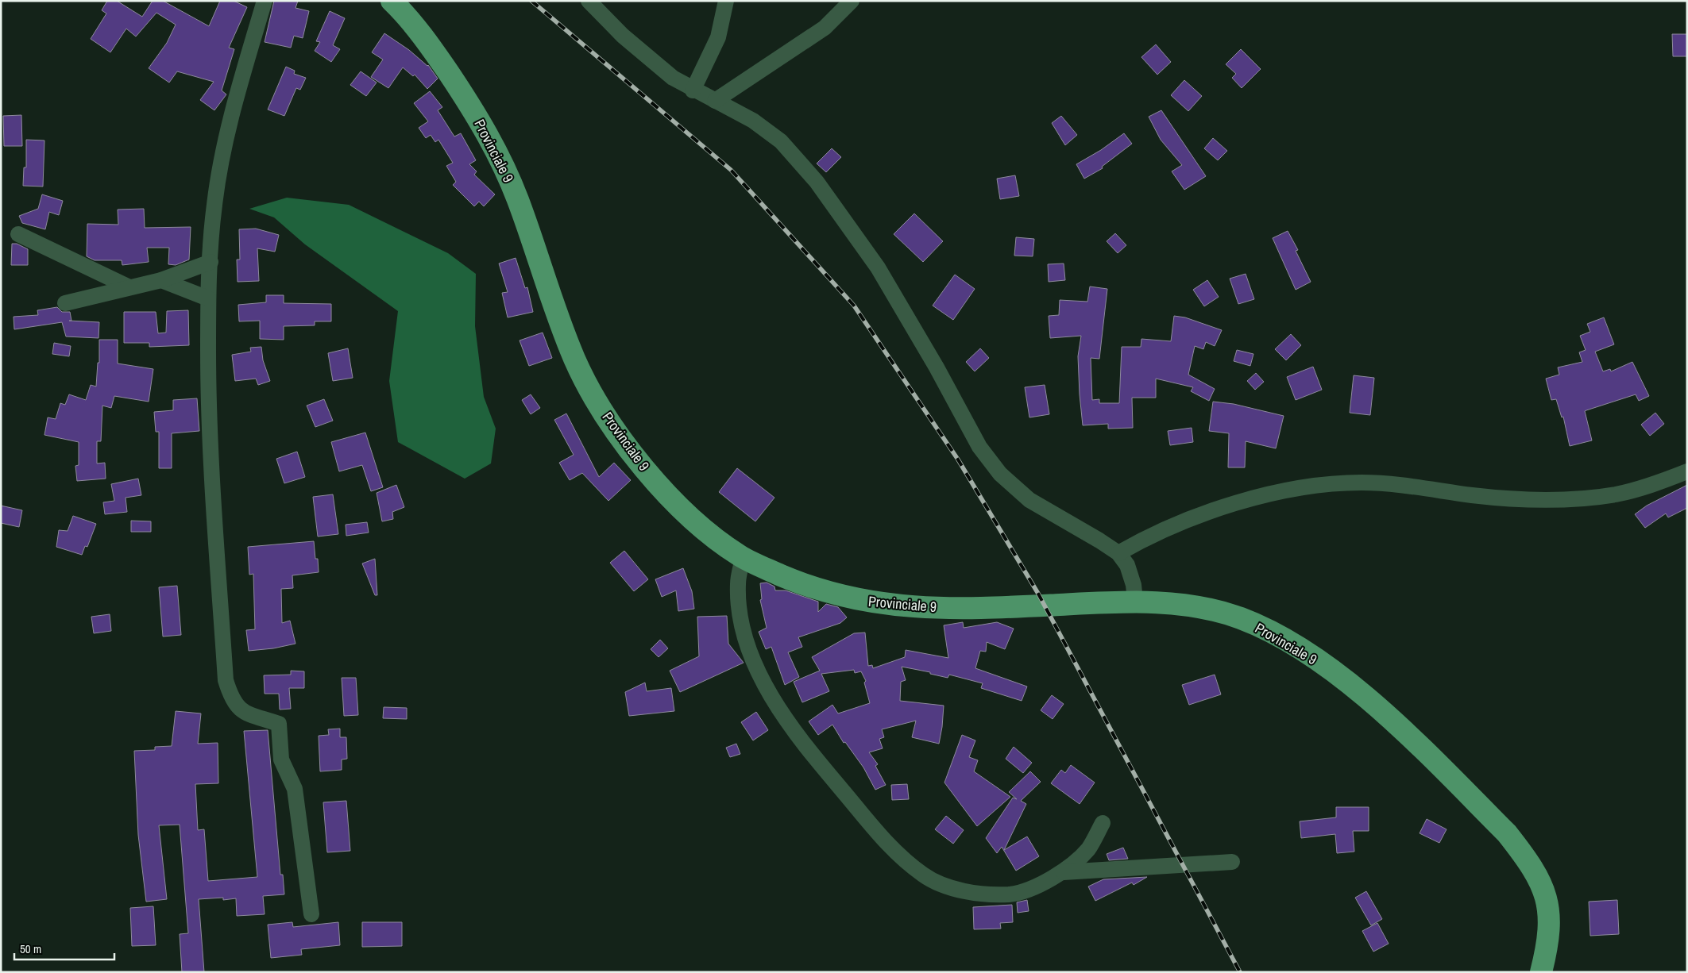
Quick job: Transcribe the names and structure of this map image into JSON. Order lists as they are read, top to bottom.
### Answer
{
  "streets": {
    "main road": ["Provinciale 9"]
  },
  "scale_bar": "50 m"
}
